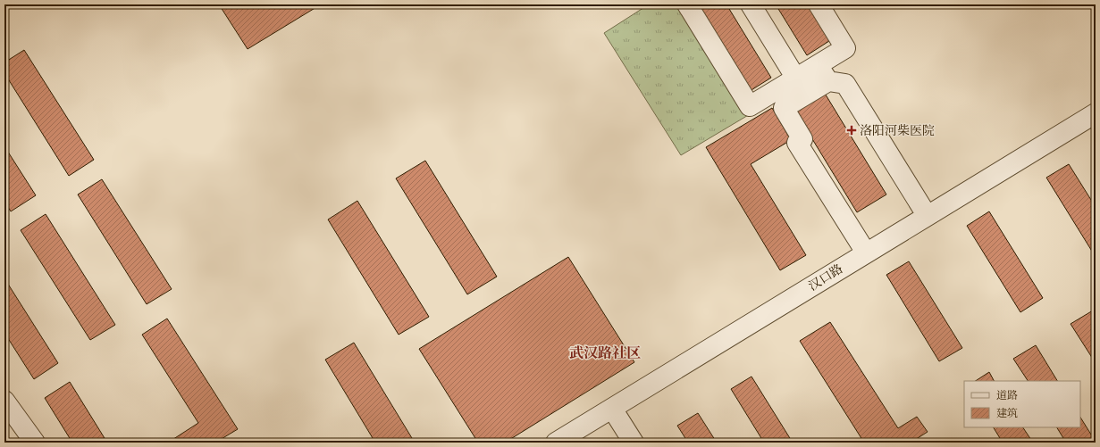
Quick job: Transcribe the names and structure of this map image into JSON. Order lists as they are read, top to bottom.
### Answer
{
  "streets": {
    "street": ["汉口路"]
  },
  "districts": ["武汉路社区"],
  "places": {
    "health": ["洛阳河柴医院"]
  },
  "legend": ["道路", "建筑"]
}
